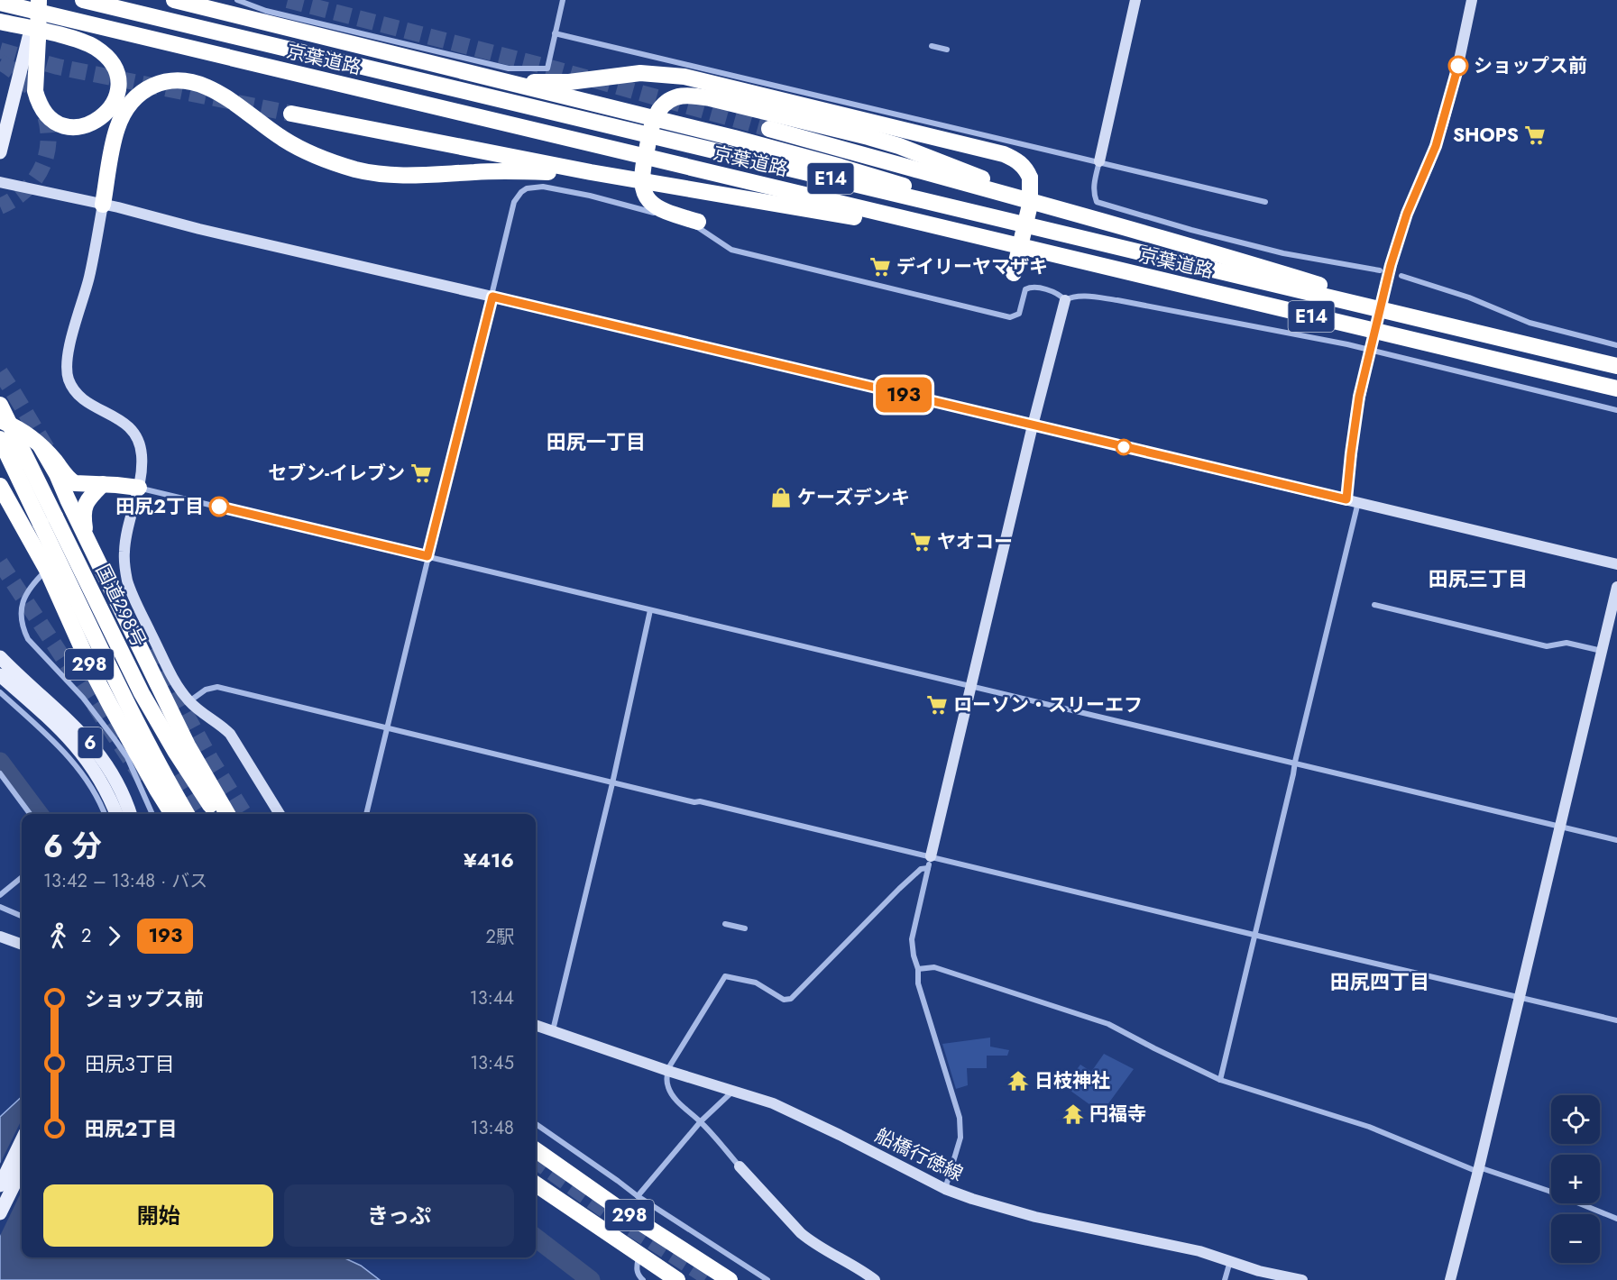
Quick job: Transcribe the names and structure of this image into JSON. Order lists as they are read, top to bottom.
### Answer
{
  "streets": {
    "highway": [
      "京葉道路",
      "E14",
      "国道298号",
      "298"
    ],
    "main road": ["6"],
    "street": ["船橋行徳線"]
  },
  "districts": ["田尻一丁目", "田尻三丁目", "田尻四丁目"],
  "places": {
    "other": ["ショップス前", "田尻2丁目"],
    "supermarket": [
      "SHOPS",
      "デイリーヤマザキ",
      "セブン-イレブン",
      "ヤオコー",
      "ローソン・スリーエフ"
    ],
    "shop": ["ケーズデンキ"],
    "temple": ["日枝神社", "円福寺"]
  },
  "lines": ["bus line 193"],
  "page": {
    "on_map": "193",
    "heading": ["6 分", "13:42 – 13:48 · バス", "¥416"],
    "legs": ["2", "193", "2駅"],
    "list": [
      {
        "name": "ショップス前",
        "value": "13:44"
      },
      {
        "name": "田尻3丁目",
        "value": "13:45"
      },
      {
        "name": "田尻2丁目",
        "value": "13:48"
      }
    ],
    "map_buttons": ["+", "−"],
    "buttons": ["開始", "きっぷ"]
  }
}
